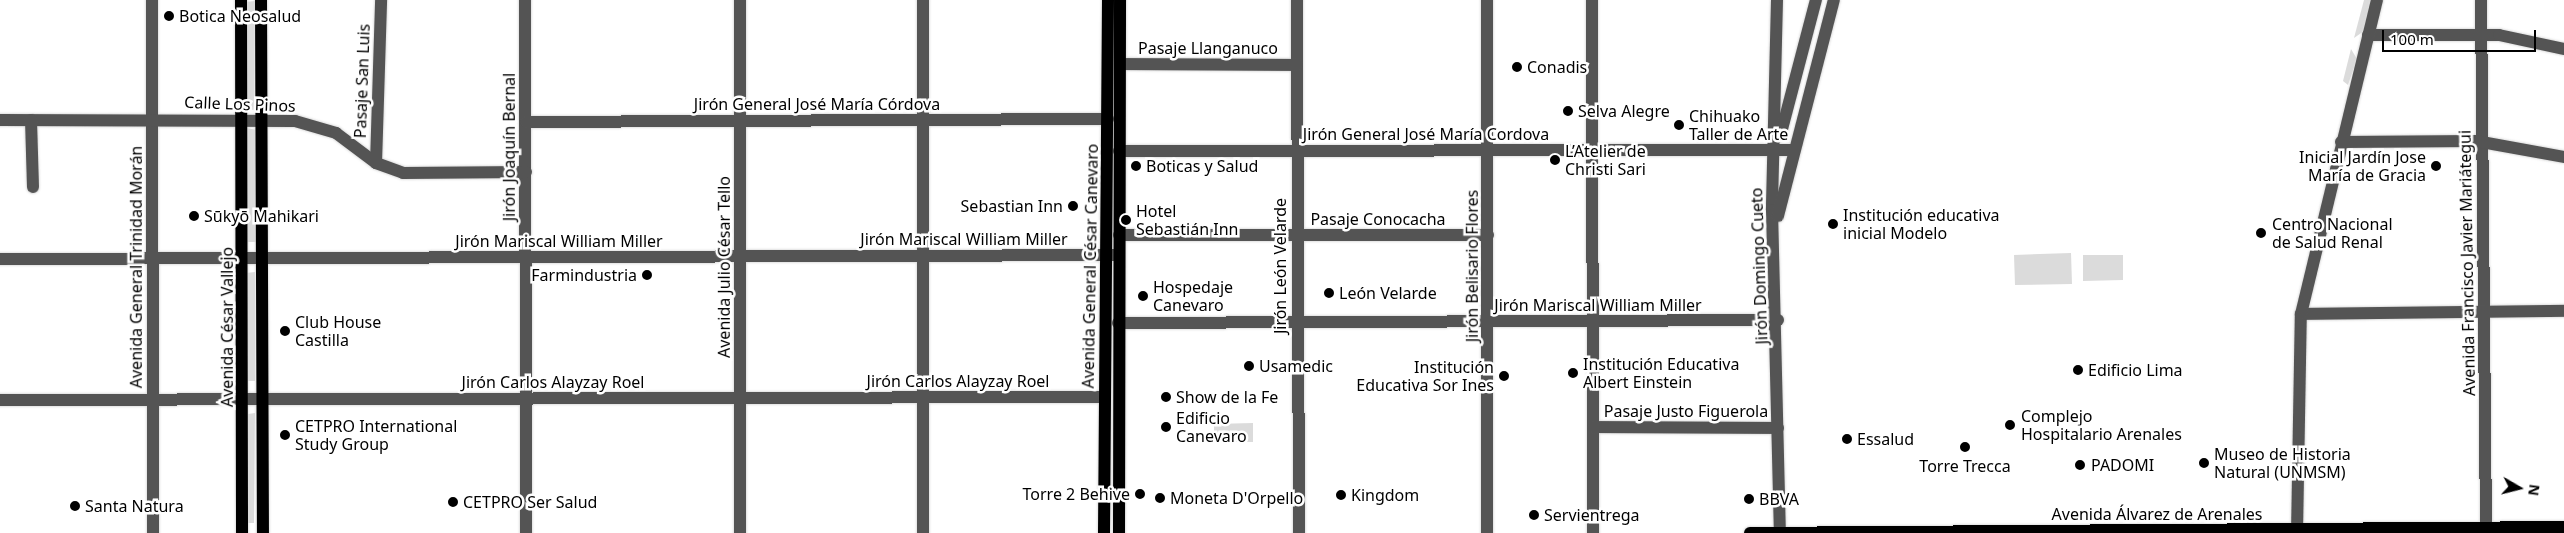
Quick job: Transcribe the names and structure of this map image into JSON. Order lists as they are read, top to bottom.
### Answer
{
  "streets": {
    "main road": ["Avenida General César Canevaro", "Avenida César Vallejo", "Avenida Álvarez de Arenales"],
    "street": [
      "Pasaje Llanganuco",
      "Pasaje San Luis",
      "Calle Los Pinos",
      "Jirón General José María Córdova",
      "Jirón General José María Cordova",
      "Jirón Joaquín Bernal",
      "Pasaje Conocacha",
      "Jirón Mariscal William Miller",
      "Avenida Francisco Javier Mariátegui",
      "Jirón León Velarde",
      "Jirón Belisario Flores",
      "Jirón Domingo Cueto",
      "Avenida General Trinidad Morán",
      "Avenida Julio César Tello",
      "Jirón Carlos Alayzay Roel",
      "Pasaje Justo Figuerola"
    ]
  },
  "crossings": [
    ["Pasaje Llanganuco", "Avenida General César Canevaro"],
    ["Pasaje Llanganuco", "Jirón León Velarde"],
    ["Pasaje San Luis", "Calle Los Pinos"],
    ["Calle Los Pinos", "Jirón Joaquín Bernal"],
    ["Calle Los Pinos", "Avenida General Trinidad Morán"],
    ["Calle Los Pinos", "Avenida César Vallejo"],
    ["Jirón General José María Córdova", "Jirón Joaquín Bernal"],
    ["Jirón General José María Córdova", "Avenida General César Canevaro"],
    ["Jirón General José María Córdova", "Avenida Julio César Tello"],
    ["Jirón General José María Cordova", "Avenida General César Canevaro"],
    ["Jirón General José María Cordova", "Jirón León Velarde"],
    ["Jirón General José María Cordova", "Jirón Belisario Flores"],
    ["Jirón General José María Cordova", "Jirón Domingo Cueto"],
    ["Jirón Joaquín Bernal", "Jirón Mariscal William Miller"],
    ["Jirón Joaquín Bernal", "Jirón Carlos Alayzay Roel"],
    ["Pasaje Conocacha", "Avenida General César Canevaro"],
    ["Pasaje Conocacha", "Jirón León Velarde"],
    ["Pasaje Conocacha", "Jirón Belisario Flores"],
    ["Jirón Mariscal William Miller", "Avenida General César Canevaro"],
    ["Jirón Mariscal William Miller", "Jirón León Velarde"],
    ["Jirón Mariscal William Miller", "Jirón Belisario Flores"],
    ["Jirón Mariscal William Miller", "Jirón Domingo Cueto"],
    ["Jirón Mariscal William Miller", "Avenida General Trinidad Morán"],
    ["Jirón Mariscal William Miller", "Avenida Julio César Tello"],
    ["Jirón Mariscal William Miller", "Avenida César Vallejo"],
    ["Avenida Francisco Javier Mariátegui", "Avenida Álvarez de Arenales"],
    ["Avenida General César Canevaro", "Jirón Carlos Alayzay Roel"],
    ["Jirón Domingo Cueto", "Pasaje Justo Figuerola"],
    ["Jirón Domingo Cueto", "Avenida Álvarez de Arenales"],
    ["Avenida General Trinidad Morán", "Jirón Carlos Alayzay Roel"],
    ["Avenida Julio César Tello", "Jirón Carlos Alayzay Roel"],
    ["Avenida César Vallejo", "Jirón Carlos Alayzay Roel"]
  ],
  "places": [
    "Botica Neosalud",
    "Conadis",
    "Selva Alegre",
    "Chihuako Taller de Arte",
    "L’Atelier de Christi Sari",
    "Boticas y Salud",
    "Inicial Jardín Jose María de Gracia",
    "Sebastian Inn",
    "Sūkyō Mahikari",
    "Hotel Sebastián Inn",
    "Institución educativa inicial Modelo",
    "Centro Nacional de Salud Renal",
    "Farmindustria",
    "León Velarde",
    "Hospedaje Canevaro",
    "Club House Castilla",
    "Usamedic",
    "Edificio Lima",
    "Institución Educativa Albert Einstein",
    "Institución Educativa Sor Ines",
    "Show de la Fe",
    "Complejo Hospitalario Arenales",
    "Edificio Canevaro",
    "CETPRO International Study Group",
    "Essalud",
    "Torre Trecca",
    "Museo de Historia Natural (UNMSM)",
    "PADOMI",
    "Torre 2 Behive",
    "Kingdom",
    "Moneta D'Orpello",
    "BBVA",
    "CETPRO Ser Salud",
    "Santa Natura",
    "Servientrega"
  ],
  "scale_bar": "100 m",
  "north": "right"
}
